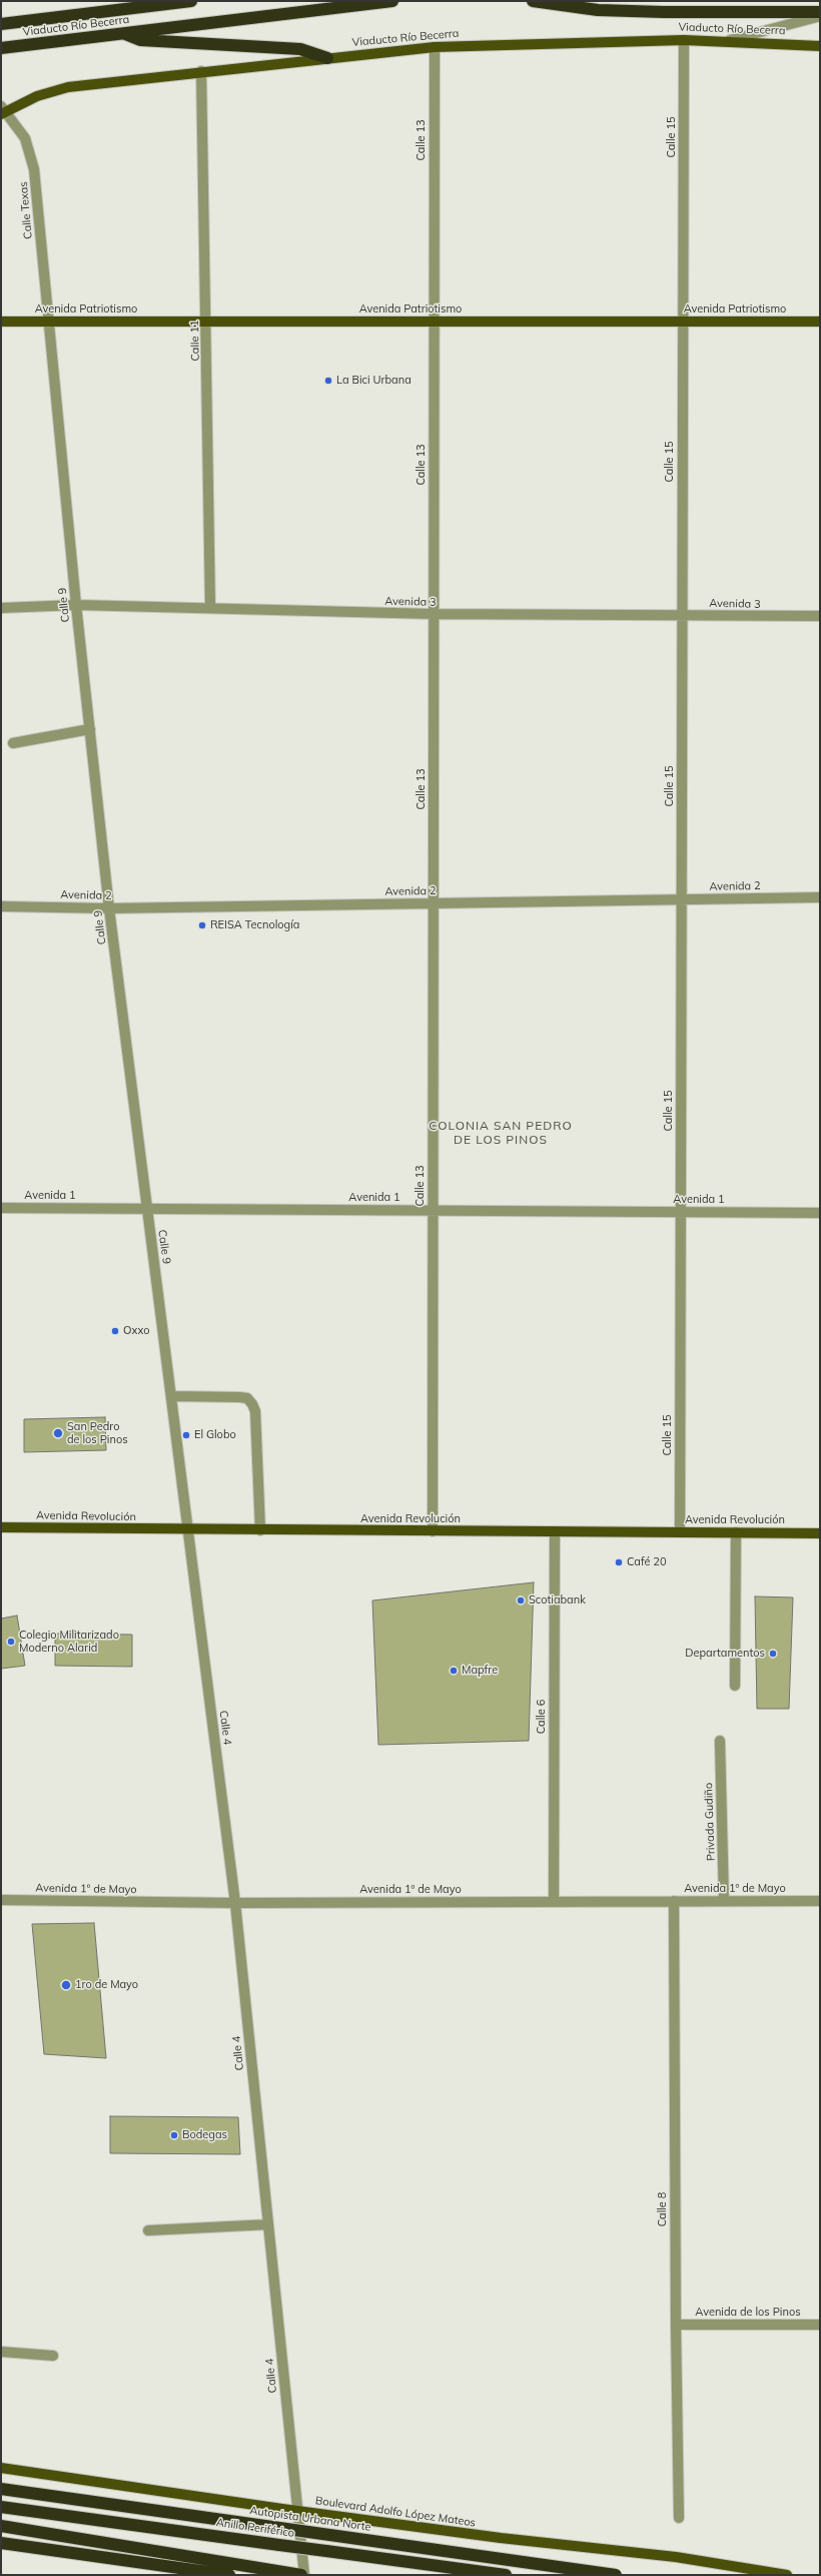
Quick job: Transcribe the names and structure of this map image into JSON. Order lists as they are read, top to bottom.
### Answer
{
  "streets": {
    "highway": ["Viaducto Río Becerra", "Autopista Urbana Norte", "Anillo Periférico"],
    "main road": ["Avenida Patriotismo", "Avenida Revolución", "Boulevard Adolfo López Mateos"],
    "street": [
      "Calle 15",
      "Calle 13",
      "Calle Texas",
      "Calle 11",
      "Avenida 3",
      "Calle 9",
      "Avenida 2",
      "Avenida 1",
      "Calle 6",
      "Calle 4",
      "Privada Gudiño",
      "Avenida 1º de Mayo",
      "Calle 8",
      "Avenida de los Pinos"
    ]
  },
  "crossings": [
    ["Viaducto Río Becerra", "Calle 15"],
    ["Viaducto Río Becerra", "Calle 13"],
    ["Viaducto Río Becerra", "Calle Texas"],
    ["Viaducto Río Becerra", "Calle 11"],
    ["Calle 15", "Avenida Patriotismo"],
    ["Calle 15", "Avenida 3"],
    ["Calle 15", "Avenida 2"],
    ["Calle 15", "Avenida 1"],
    ["Calle 15", "Avenida Revolución"],
    ["Calle 13", "Avenida Patriotismo"],
    ["Calle 13", "Avenida 3"],
    ["Calle 13", "Avenida 2"],
    ["Calle 13", "Avenida 1"],
    ["Calle 13", "Avenida Revolución"],
    ["Calle Texas", "Avenida Patriotismo"],
    ["Calle Texas", "Calle 9"],
    ["Avenida Patriotismo", "Calle 11"],
    ["Avenida Patriotismo", "Calle 9"],
    ["Calle 11", "Avenida 3"],
    ["Avenida 3", "Calle 9"],
    ["Calle 9", "Avenida 2"],
    ["Calle 9", "Avenida 1"],
    ["Calle 9", "Avenida Revolución"],
    ["Calle 9", "Calle 4"],
    ["Avenida Revolución", "Calle 6"],
    ["Avenida Revolución", "Calle 4"],
    ["Calle 6", "Avenida 1º de Mayo"],
    ["Calle 4", "Avenida 1º de Mayo"],
    ["Calle 4", "Boulevard Adolfo López Mateos"],
    ["Privada Gudiño", "Avenida 1º de Mayo"],
    ["Avenida 1º de Mayo", "Calle 8"],
    ["Calle 8", "Avenida de los Pinos"]
  ],
  "districts": ["COLONIA SAN PEDRO DE LOS PINOS"],
  "places": [
    "La Bici Urbana",
    "REISA Tecnología",
    "Oxxo",
    "San Pedro de los Pinos",
    "El Globo",
    "Café 20",
    "Scotiabank",
    "Colegio Militarizado Moderno Alarid",
    "Departamentos",
    "Mapfre",
    "1ro de Mayo",
    "Bodegas"
  ]
}
